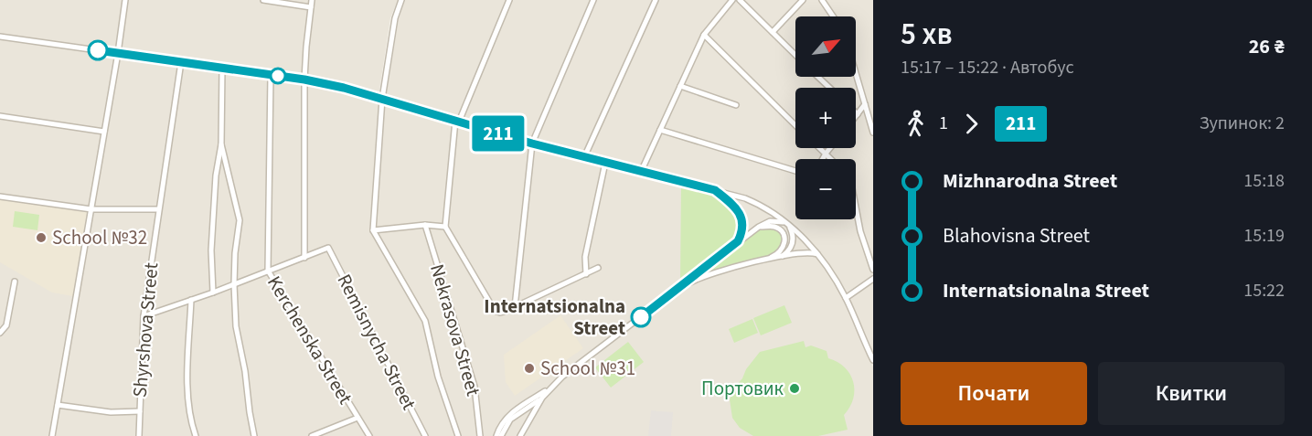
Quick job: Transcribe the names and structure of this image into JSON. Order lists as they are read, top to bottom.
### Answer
{
  "streets": {
    "street": [
      "Shyrshova Street",
      "Nekrasova Street",
      "Kerchenska Street",
      "Remisnycha Street"
    ]
  },
  "places": [
    "School №32",
    "Internatsionalna Street",
    "School №31",
    "Портовик"
  ],
  "lines": ["bus line 211"],
  "north": "top right",
  "page": {
    "on_map": "211",
    "heading": ["5 хв", "15:17 – 15:22 · Автобус", "26 ₴"],
    "map_buttons": ["+", "−"],
    "legs": ["1", "211", "Зупинок: 2"],
    "list": [
      {
        "name": "Mizhnarodna Street",
        "value": "15:18"
      },
      {
        "name": "Blahovisna Street",
        "value": "15:19"
      },
      {
        "name": "Internatsionalna Street",
        "value": "15:22"
      }
    ],
    "buttons": ["Почати", "Квитки"]
  }
}
